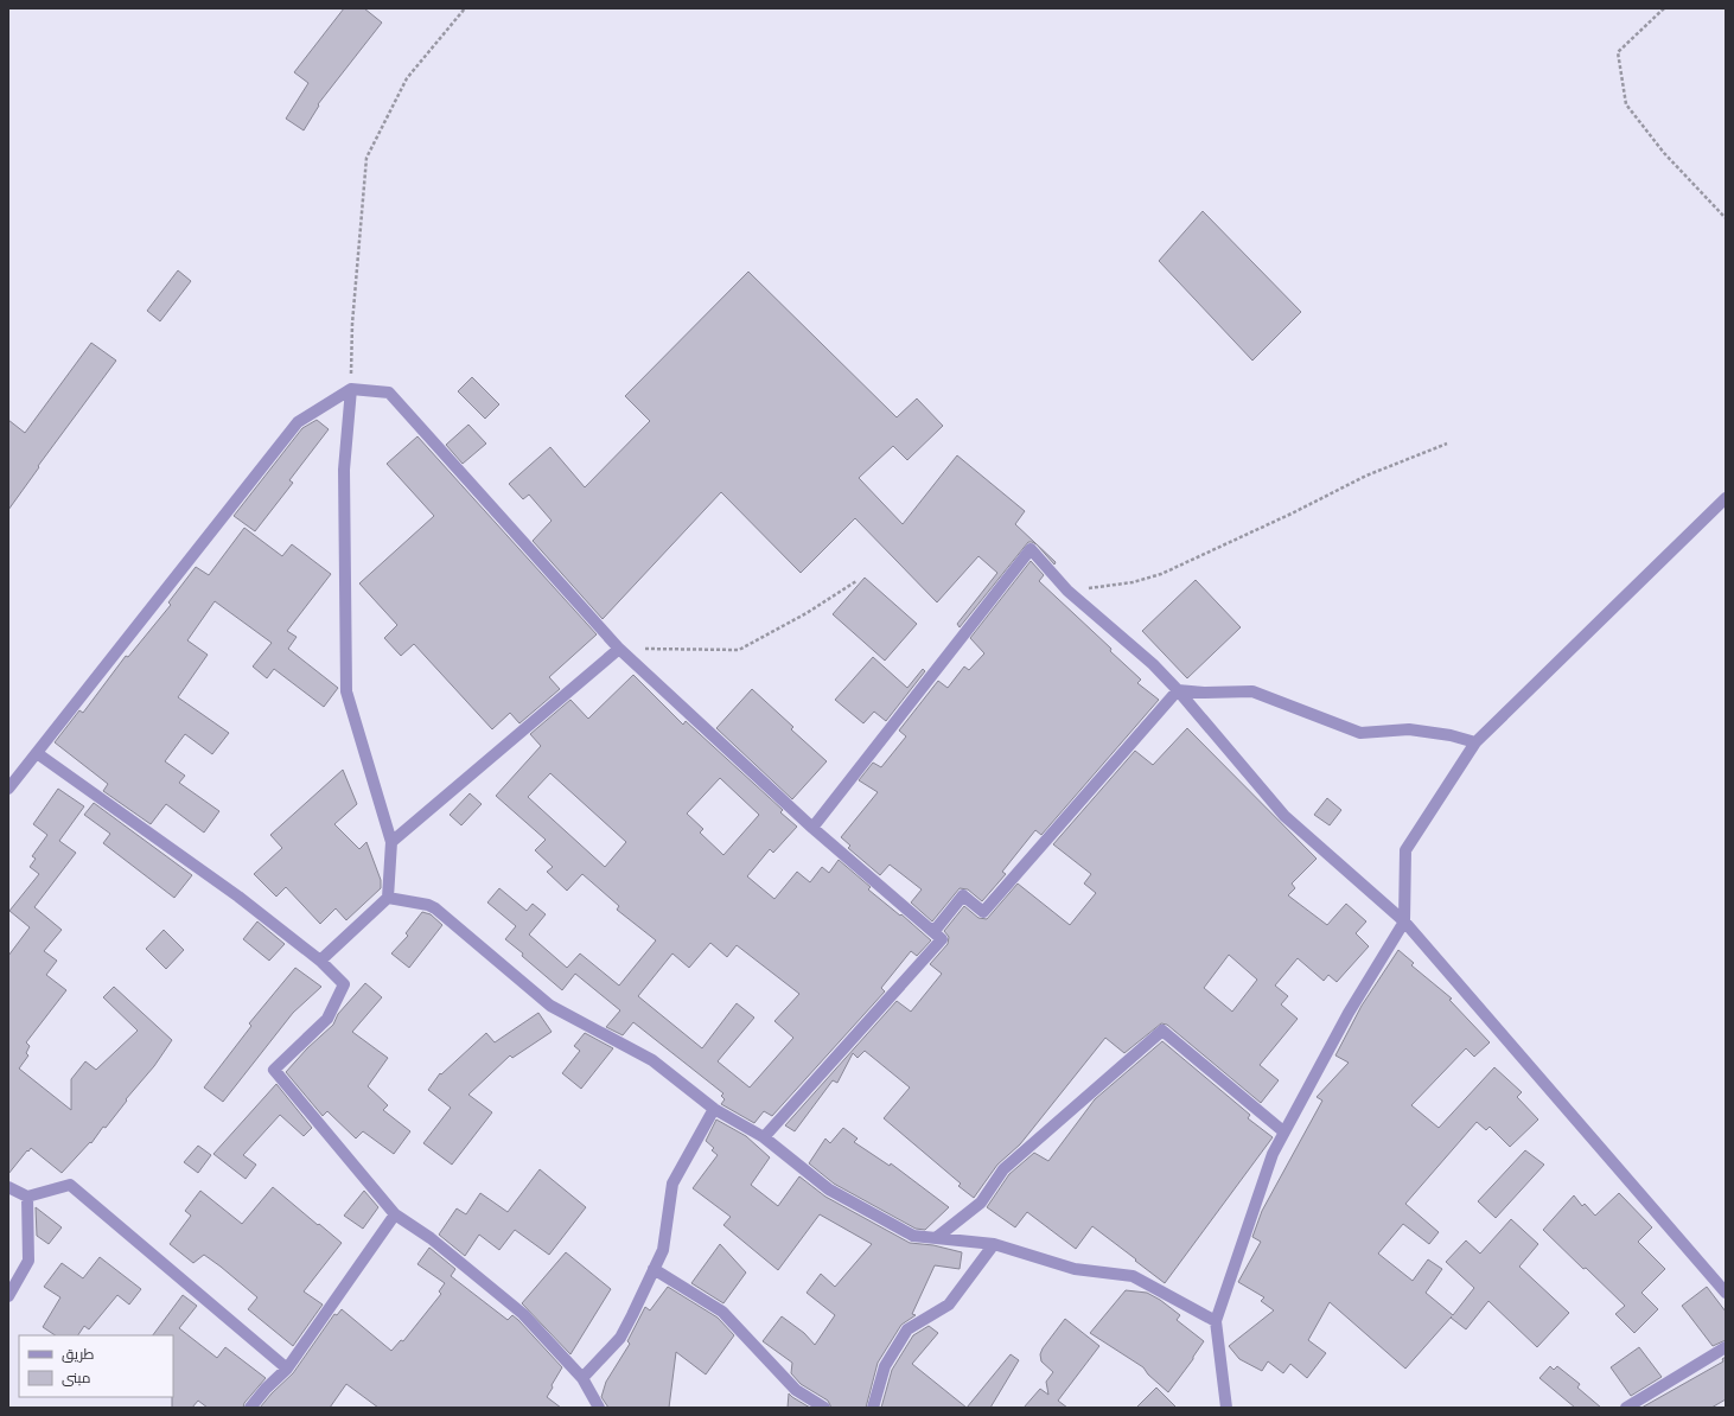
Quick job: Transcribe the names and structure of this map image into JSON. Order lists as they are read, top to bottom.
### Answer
{
  "legend": ["طريق", "مبنى"]
}
